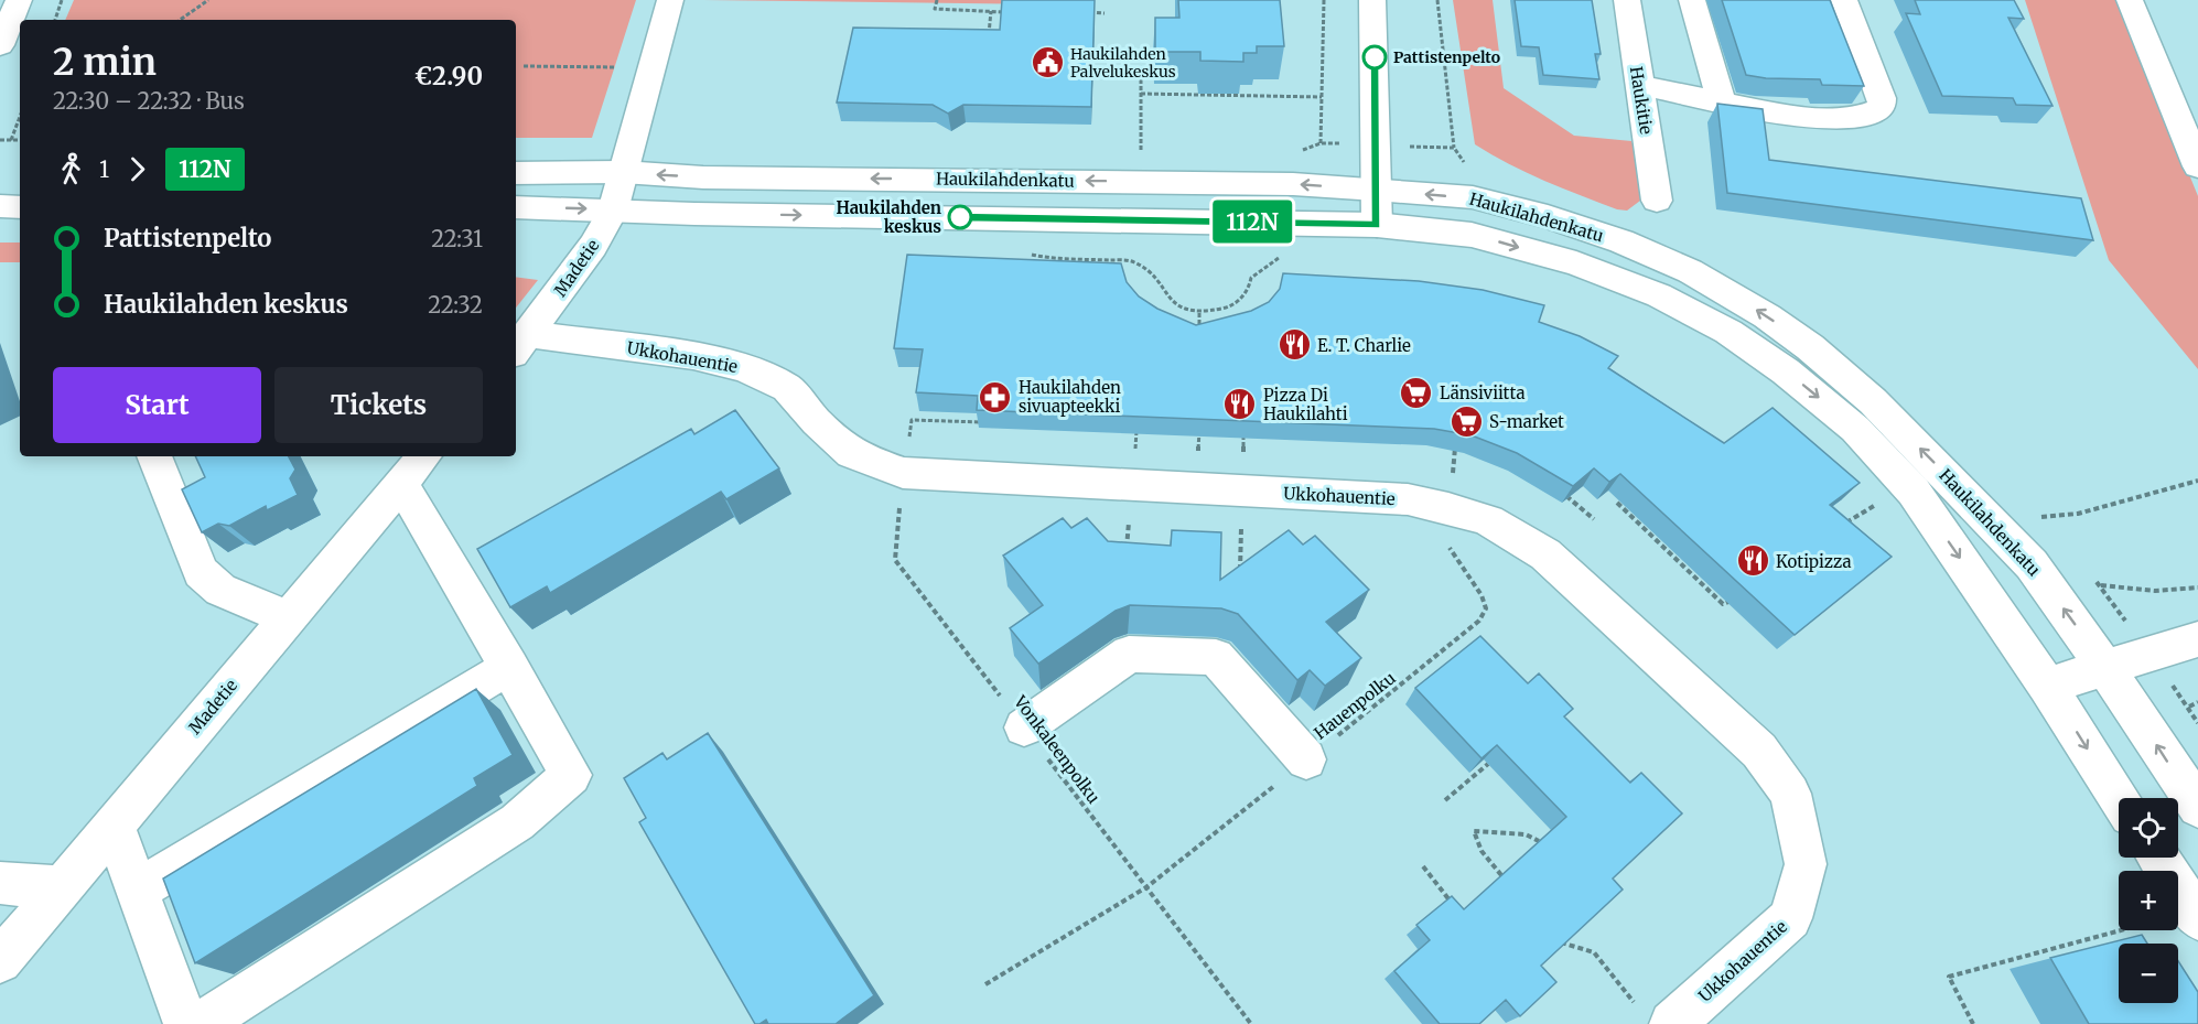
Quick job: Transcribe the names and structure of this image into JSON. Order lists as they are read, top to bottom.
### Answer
{
  "streets": {
    "main road": [
      "Haukitie",
      "Haukilahdenkatu",
      "Madetie",
      "Ukkohauentie"
    ],
    "path": ["Hauenpolku", "Vonkaleenpolku"]
  },
  "crossings": [
    ["Haukilahdenkatu", "Madetie"],
    ["Madetie", "Ukkohauentie"],
    ["Ukkohauentie", "Hauenpolku"],
    ["Ukkohauentie", "Vonkaleenpolku"],
    ["Hauenpolku", "Vonkaleenpolku"]
  ],
  "places": {
    "other": ["Pattistenpelto", "Haukilahden keskus"],
    "public building": ["Haukilahden Palvelukeskus"],
    "restaurant": ["E. T. Charlie", "Pizza Di Haukilahti", "Kotipizza"],
    "supermarket": ["Länsiviitta", "S-market"],
    "pharmacy": ["Haukilahden sivuapteekki"]
  },
  "lines": ["bus line 112N"],
  "page": {
    "on_map": "112N",
    "heading": ["2 min", "22:30 – 22:32 · Bus", "€2.90"],
    "legs": ["1", "112N"],
    "list": [
      {
        "name": "Pattistenpelto",
        "value": "22:31"
      },
      {
        "name": "Haukilahden keskus",
        "value": "22:32"
      }
    ],
    "buttons": ["Start", "Tickets"],
    "map_buttons": ["+", "−"]
  }
}
